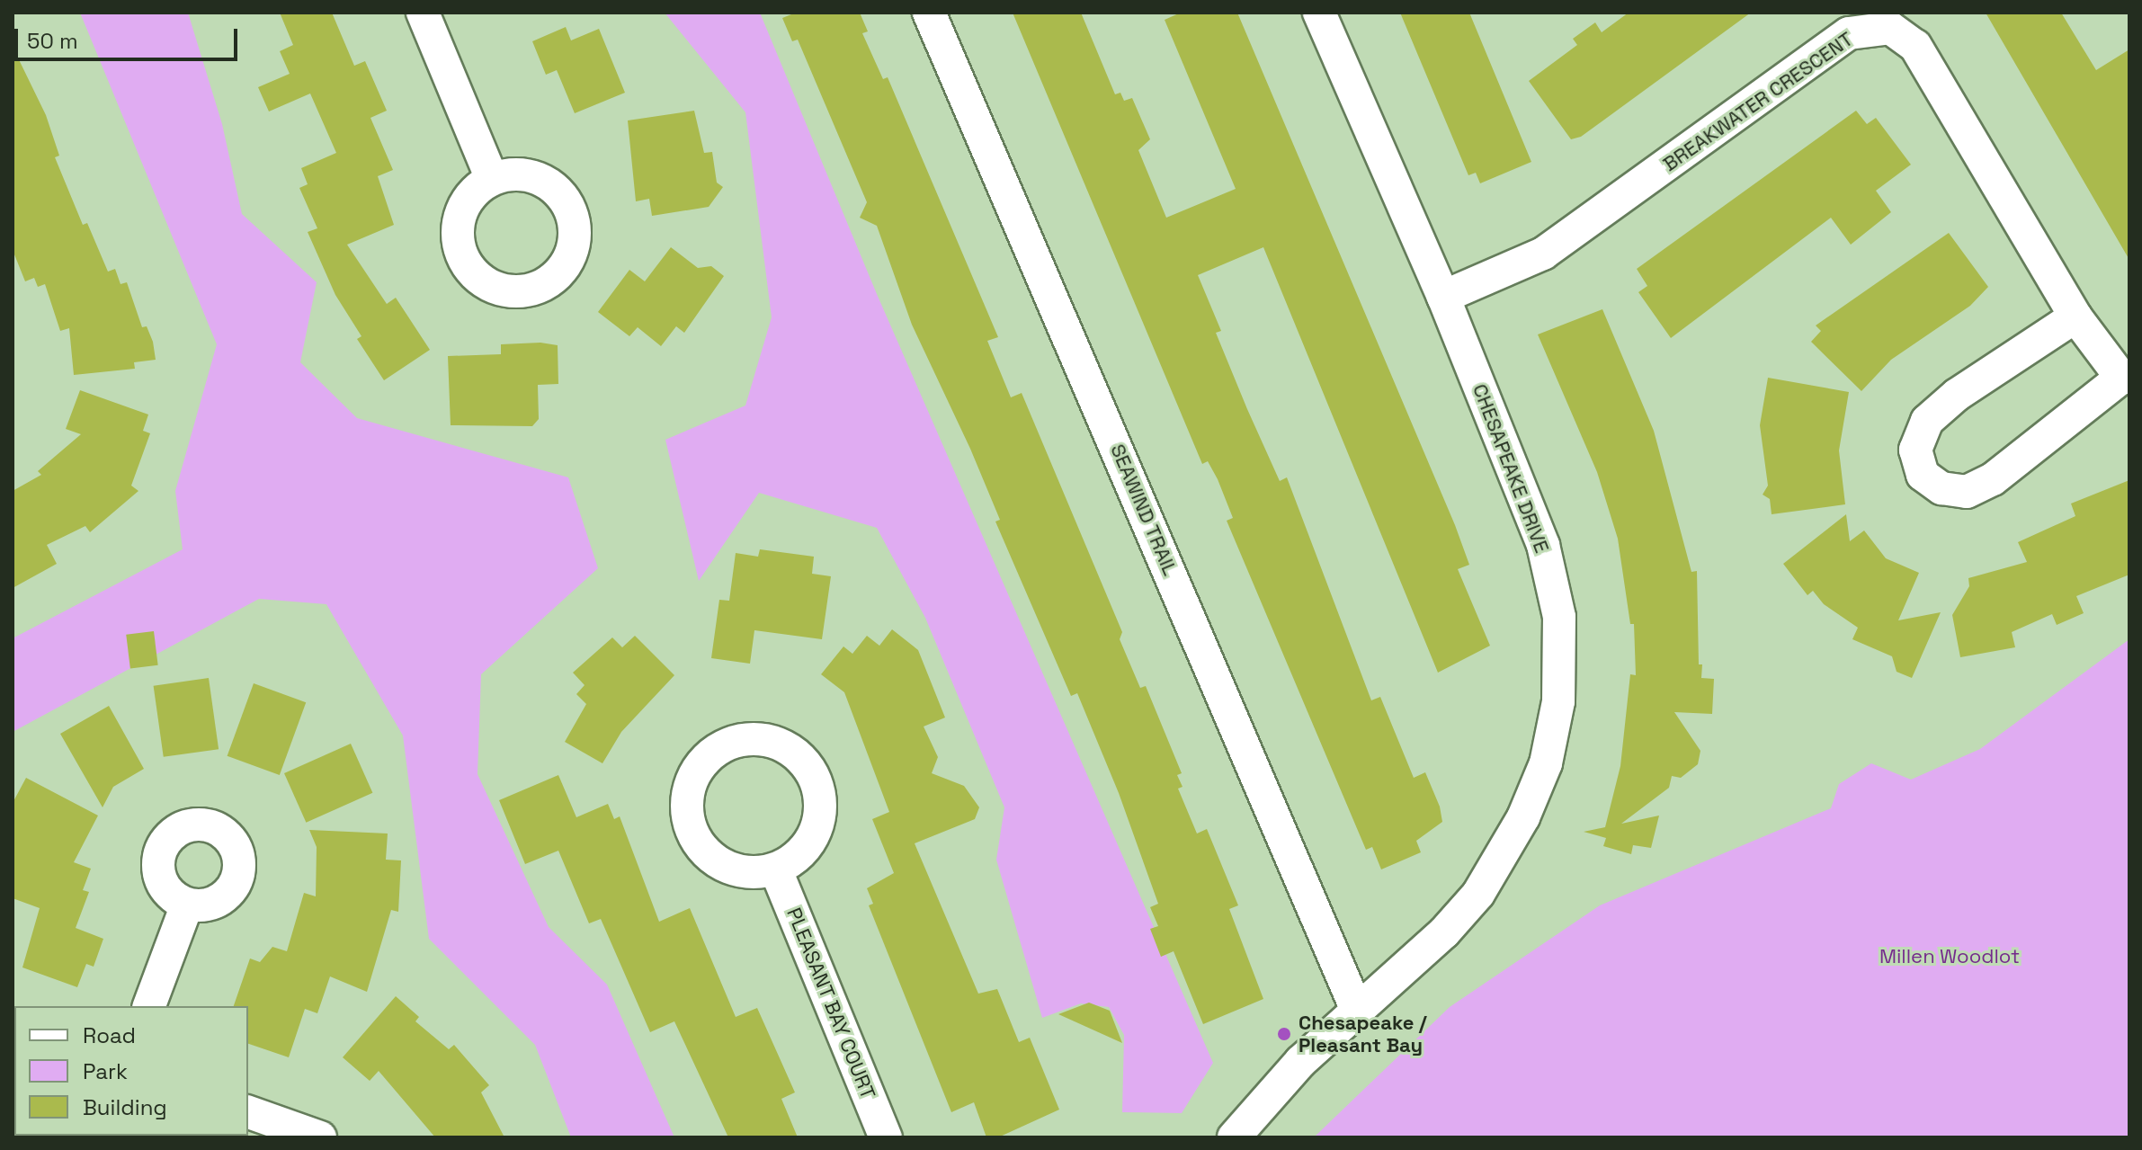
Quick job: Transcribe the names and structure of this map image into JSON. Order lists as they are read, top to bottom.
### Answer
{
  "streets": {
    "street": [
      "BREAKWATER CRESCENT",
      "CHESAPEAKE DRIVE",
      "SEAWIND TRAIL",
      "PLEASANT BAY COURT"
    ]
  },
  "crossings": [
    ["BREAKWATER CRESCENT", "CHESAPEAKE DRIVE"],
    ["CHESAPEAKE DRIVE", "SEAWIND TRAIL"]
  ],
  "parks": ["Millen Woodlot"],
  "places": ["Chesapeake / Pleasant Bay"],
  "legend": ["Road", "Park", "Building"],
  "scale_bar": "50 m"
}
